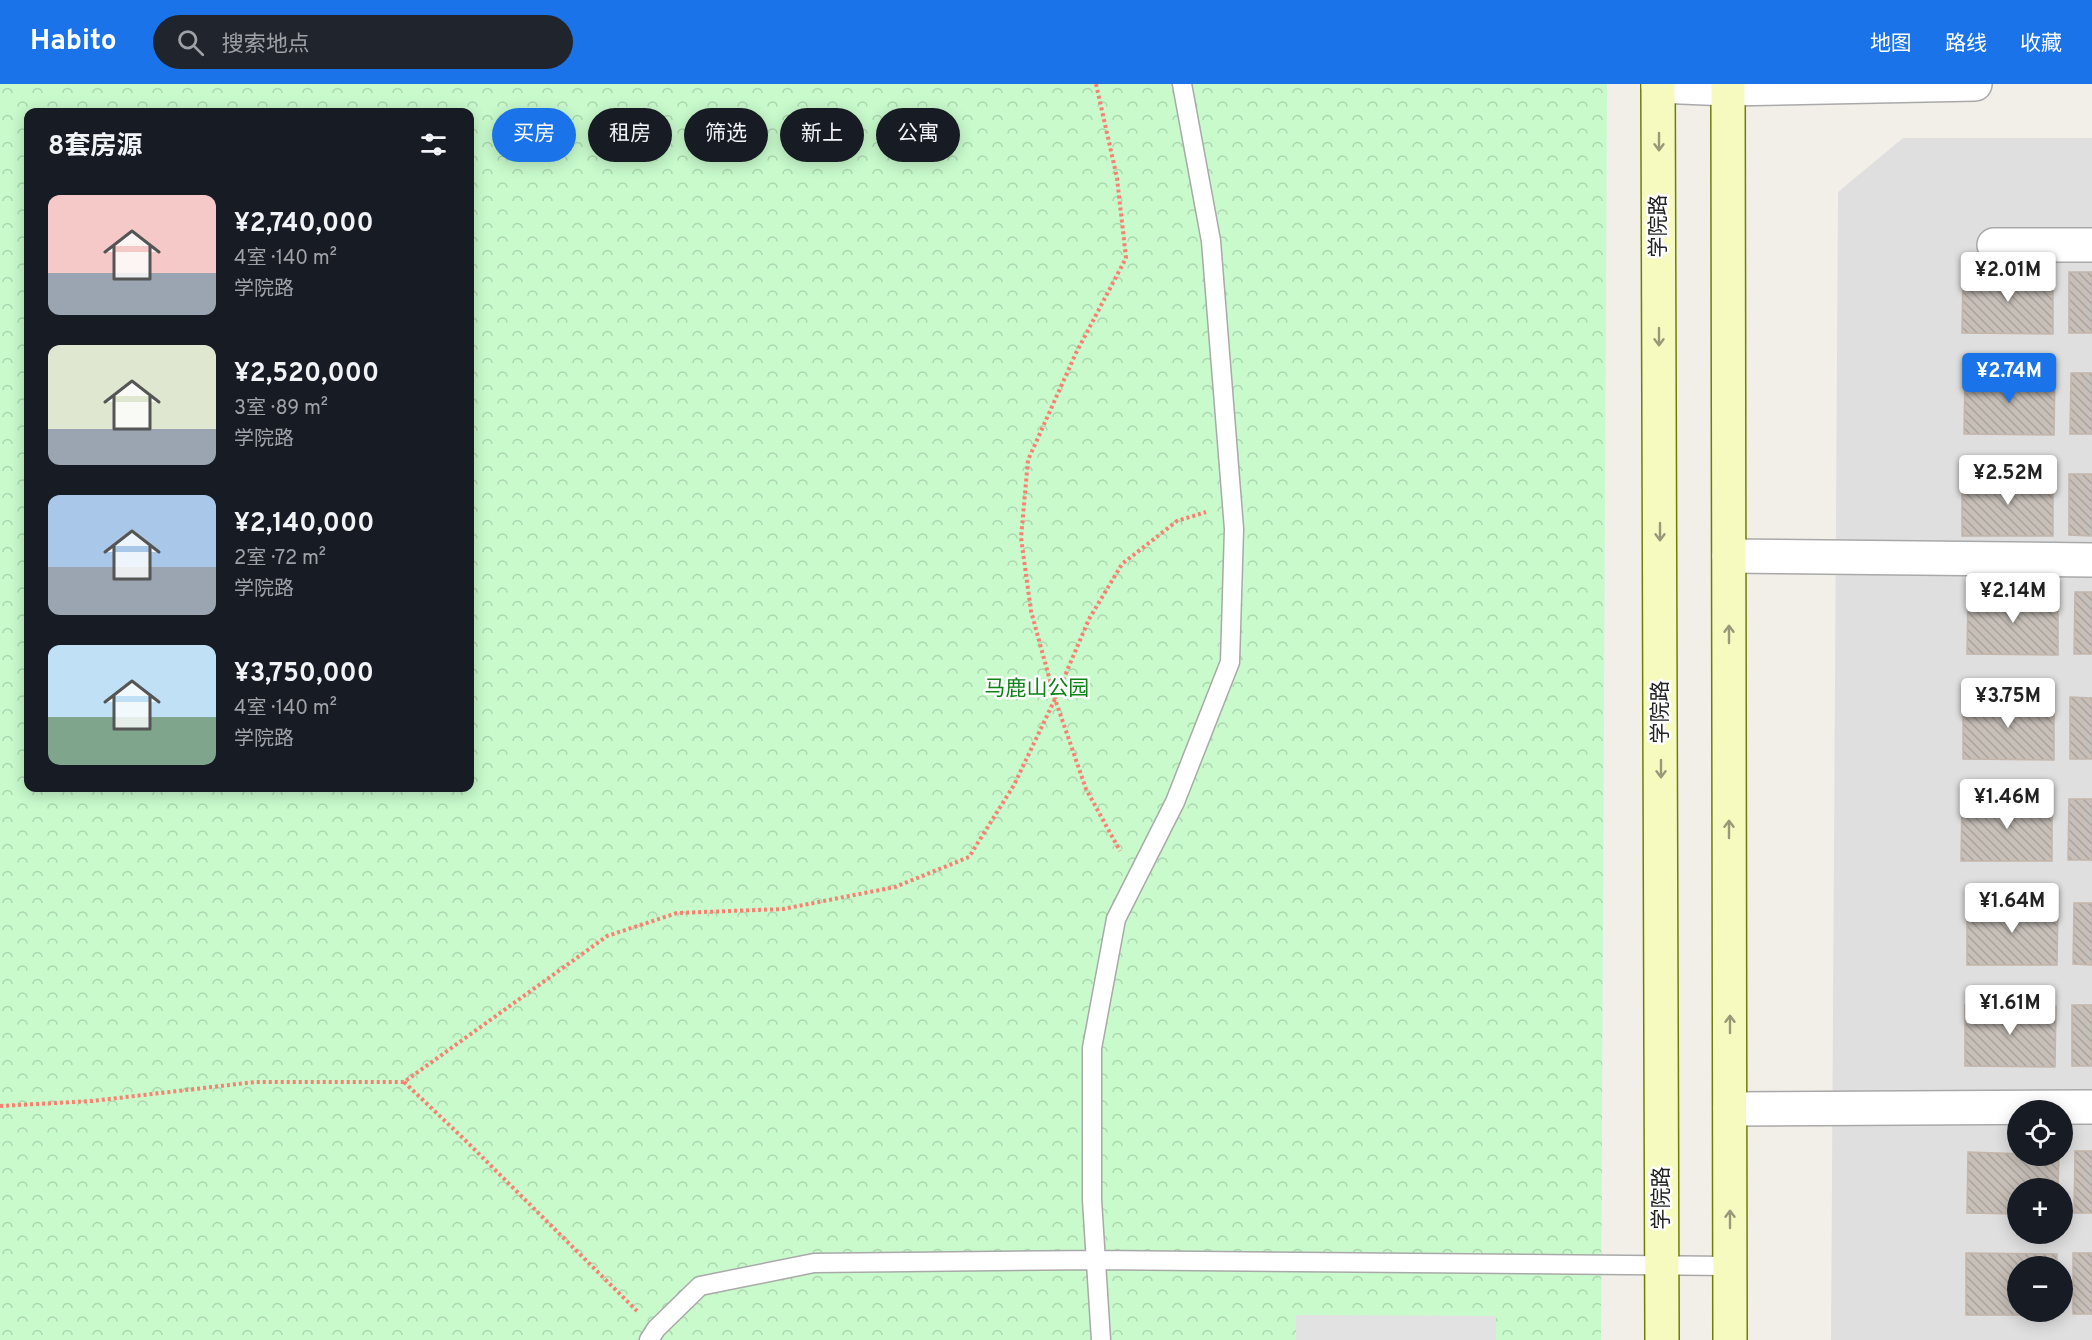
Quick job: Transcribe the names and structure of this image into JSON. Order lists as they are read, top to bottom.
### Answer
{
  "streets": {
    "main road": ["学院路"]
  },
  "parks": ["马鹿山公园"],
  "page": {
    "header": "Habito",
    "search": "搜索地点",
    "nav": ["地图", "路线", "收藏"],
    "chip": [
      "买房",
      "租房",
      "筛选",
      "新上",
      "公寓"
    ],
    "heading": "8套房源",
    "list": [
      {
        "name": "¥2,740,000",
        "note": "4室 · 140 m² · 学院路"
      },
      {
        "name": "¥2,520,000",
        "note": "3室 · 89 m² · 学院路"
      },
      {
        "name": "¥2,140,000",
        "note": "2室 · 72 m² · 学院路"
      },
      {
        "name": "¥3,750,000",
        "note": "4室 · 140 m² · 学院路"
      }
    ],
    "price": [
      "¥2.01M",
      "¥2.74M",
      "¥2.52M",
      "¥2.14M",
      "¥3.75M",
      "¥1.46M",
      "¥1.64M",
      "¥1.61M"
    ],
    "map_buttons": ["+", "−"]
  }
}
